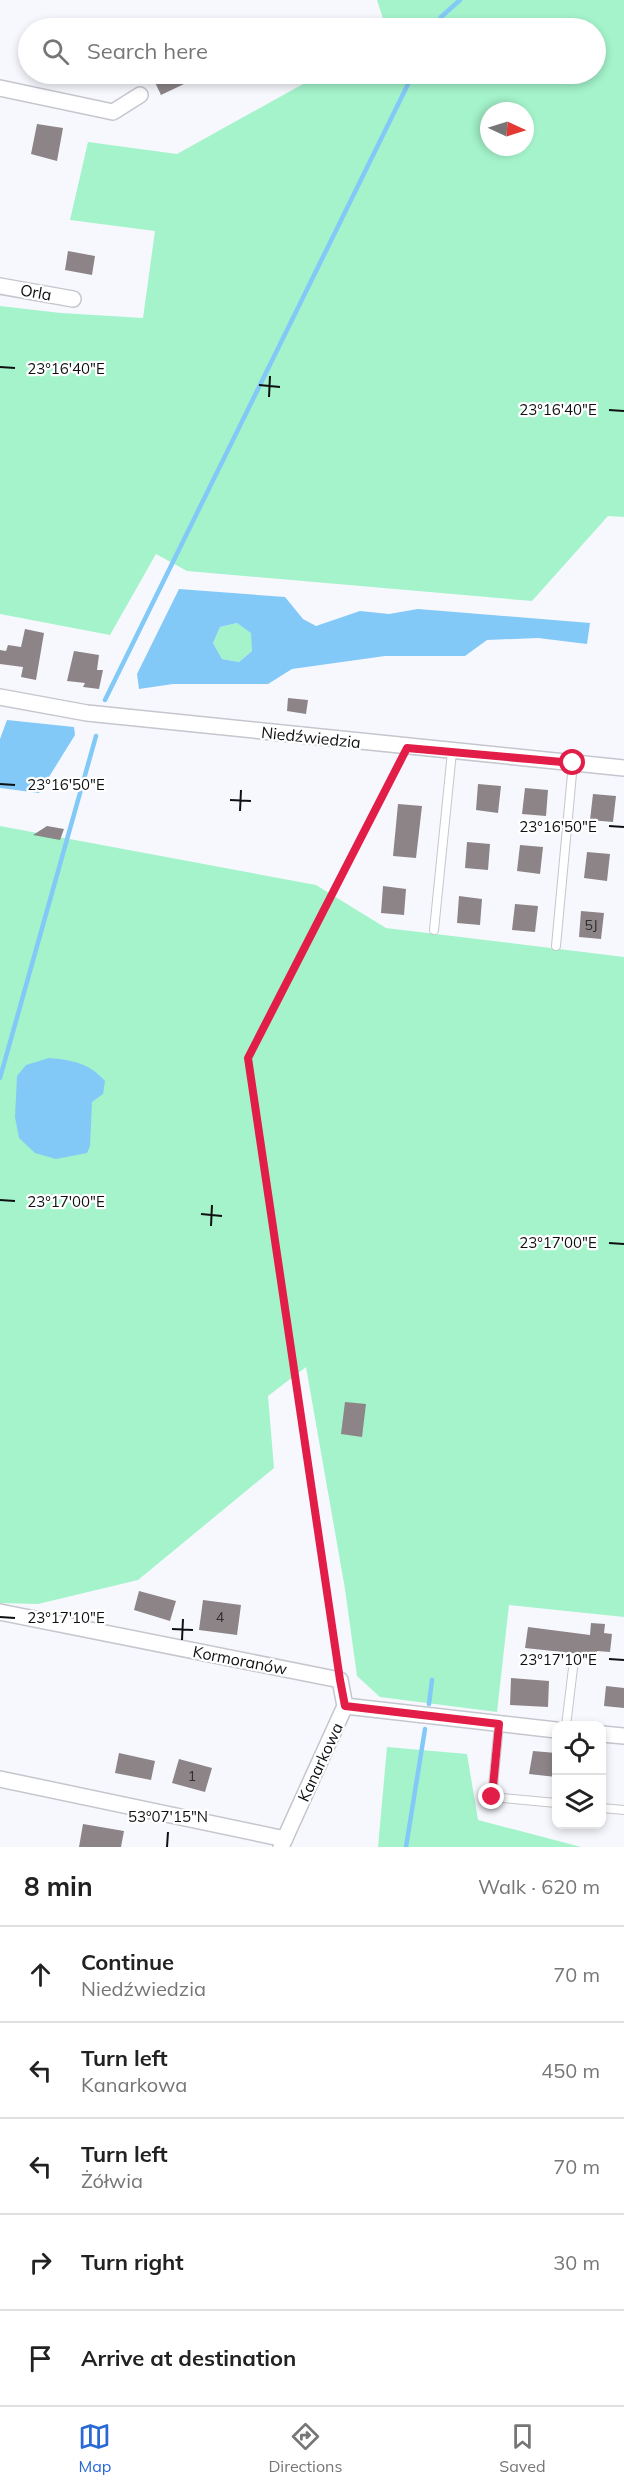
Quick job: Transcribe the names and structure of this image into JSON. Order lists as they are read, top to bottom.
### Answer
{
  "streets": {
    "street": [
      "Orla",
      "Niedźwiedzia",
      "Kormoranów",
      "Kanarkowa"
    ]
  },
  "crossings": [
    ["Kormoranów", "Kanarkowa"]
  ],
  "house_numbers": ["5J", "4", "1"],
  "north": "right",
  "page": {
    "search": "Search here",
    "heading": ["8 min", "Walk · 620 m"],
    "list": [
      ["Continue", "Niedźwiedzia", "70 m"],
      ["Turn left", "Kanarkowa", "450 m"],
      ["Turn left", "Żółwia", "70 m"],
      ["Turn right", "30 m"],
      "Arrive at destination"
    ],
    "nav": ["Map", "Directions", "Saved"]
  },
  "coordinates": [
    "23°16'40\"E",
    "23°16'50\"E",
    "23°17'00\"E",
    "23°17'10\"E",
    "53°07'15\"N"
  ]
}
